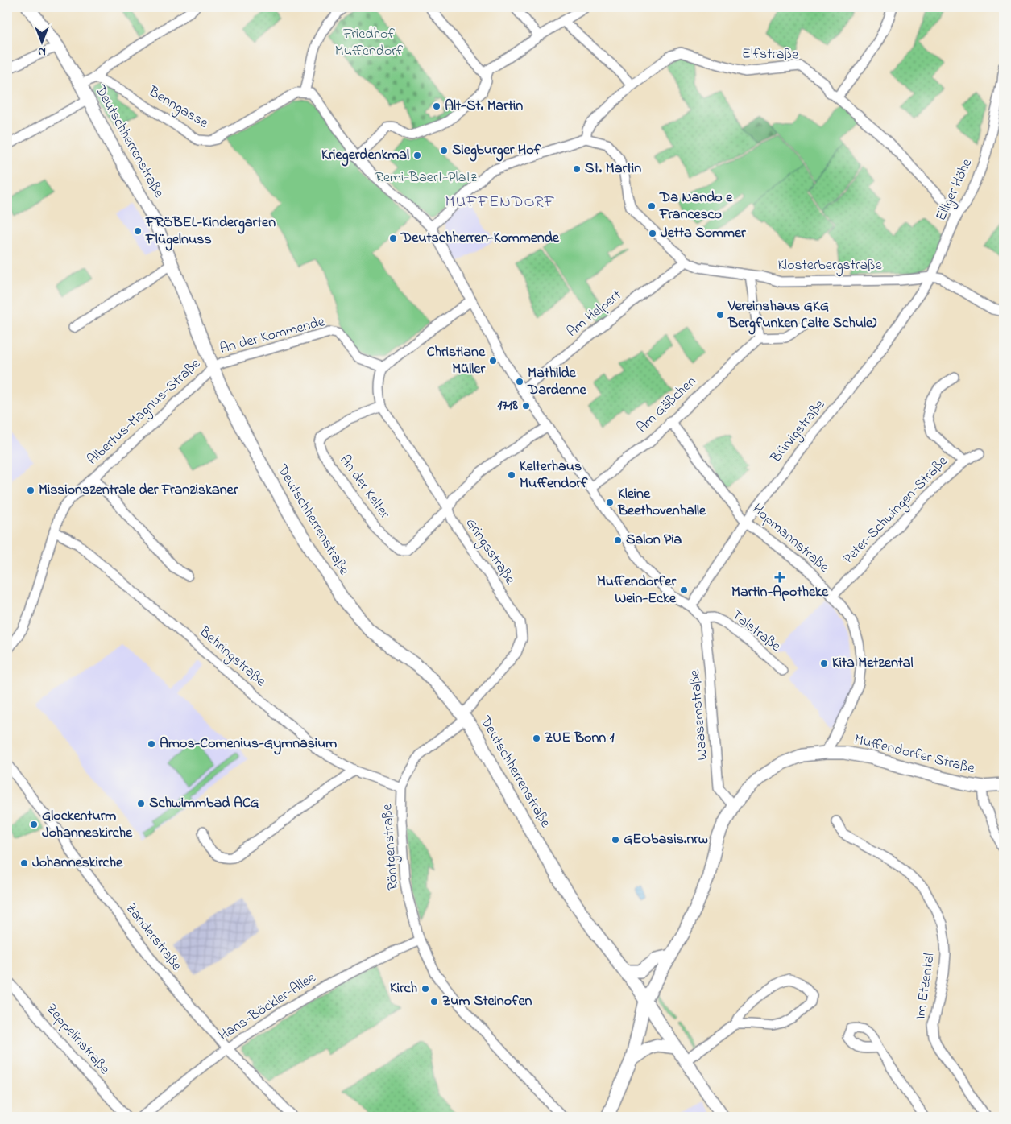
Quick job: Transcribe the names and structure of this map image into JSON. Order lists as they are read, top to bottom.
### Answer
{
  "streets": {
    "street": [
      "Elfstraße",
      "Benngasse",
      "Deutschherrenstraße",
      "Elliger Höhe",
      "Klosterbergstraße",
      "Am Helpert",
      "An der Kommende",
      "Am Gäßchen",
      "Albertus-Magnus-Straße",
      "Bürvigstraße",
      "An der Kelter",
      "Peter-Schwingen-Straße",
      "Hopmannstraße",
      "Gringsstraße",
      "Talstraße",
      "Behringstraße",
      "Waasemstraße",
      "Muffendorfer Straße",
      "Röntgenstraße",
      "Zanderstraße",
      "Im Etzental",
      "Hans-Böckler-Allee",
      "Zeppelinstraße"
    ]
  },
  "crossings": [
    ["Elfstraße", "Elliger Höhe"],
    ["Elfstraße", "Klosterbergstraße"],
    ["Deutschherrenstraße", "An der Kommende"],
    ["Deutschherrenstraße", "Albertus-Magnus-Straße"],
    ["Deutschherrenstraße", "Gringsstraße"],
    ["Deutschherrenstraße", "Muffendorfer Straße"],
    ["Deutschherrenstraße", "Röntgenstraße"],
    ["Elliger Höhe", "Klosterbergstraße"],
    ["Elliger Höhe", "Bürvigstraße"],
    ["Klosterbergstraße", "Am Helpert"],
    ["Klosterbergstraße", "Bürvigstraße"],
    ["An der Kommende", "Albertus-Magnus-Straße"],
    ["Am Gäßchen", "Hopmannstraße"],
    ["Albertus-Magnus-Straße", "Behringstraße"],
    ["Bürvigstraße", "Hopmannstraße"],
    ["An der Kelter", "Gringsstraße"],
    ["Peter-Schwingen-Straße", "Hopmannstraße"],
    ["Hopmannstraße", "Muffendorfer Straße"],
    ["Gringsstraße", "Röntgenstraße"],
    ["Talstraße", "Waasemstraße"],
    ["Behringstraße", "Röntgenstraße"],
    ["Waasemstraße", "Muffendorfer Straße"],
    ["Röntgenstraße", "Hans-Böckler-Allee"],
    ["Zanderstraße", "Hans-Böckler-Allee"]
  ],
  "districts": ["MUFFENDORF"],
  "parks": ["Friedhof Muffendorf", "Remi-Baert-Platz"],
  "places": {
    "other": [
      "Alt-St. Martin",
      "Siegburger Hof",
      "Kriegerdenkmal",
      "St. Martin",
      "Da Nando e Francesco",
      "FRÖBEL-Kindergarten Flügelnuss",
      "Jetta Sommer",
      "Deutschherren-Kommende",
      "Vereinshaus GKG Bergfunken (alte Schule)",
      "Christiane Müller",
      "Mathilde Dardenne",
      "1718",
      "Kelterhaus Muffendorf",
      "Missionszentrale der Franziskaner",
      "Kleine Beethovenhalle",
      "Salon Pia",
      "Muffendorfer Wein-Ecke",
      "Kita Metzental",
      "ZUE Bonn 1",
      "Amos-Comenius-Gymnasium",
      "Schwimmbad ACG",
      "Glockenturm Johanneskirche",
      "GEObasis.nrw",
      "Johanneskirche",
      "Kirch",
      "Zum Steinofen"
    ],
    "health": ["Martin-Apotheke"]
  },
  "north": "bottom"
}
